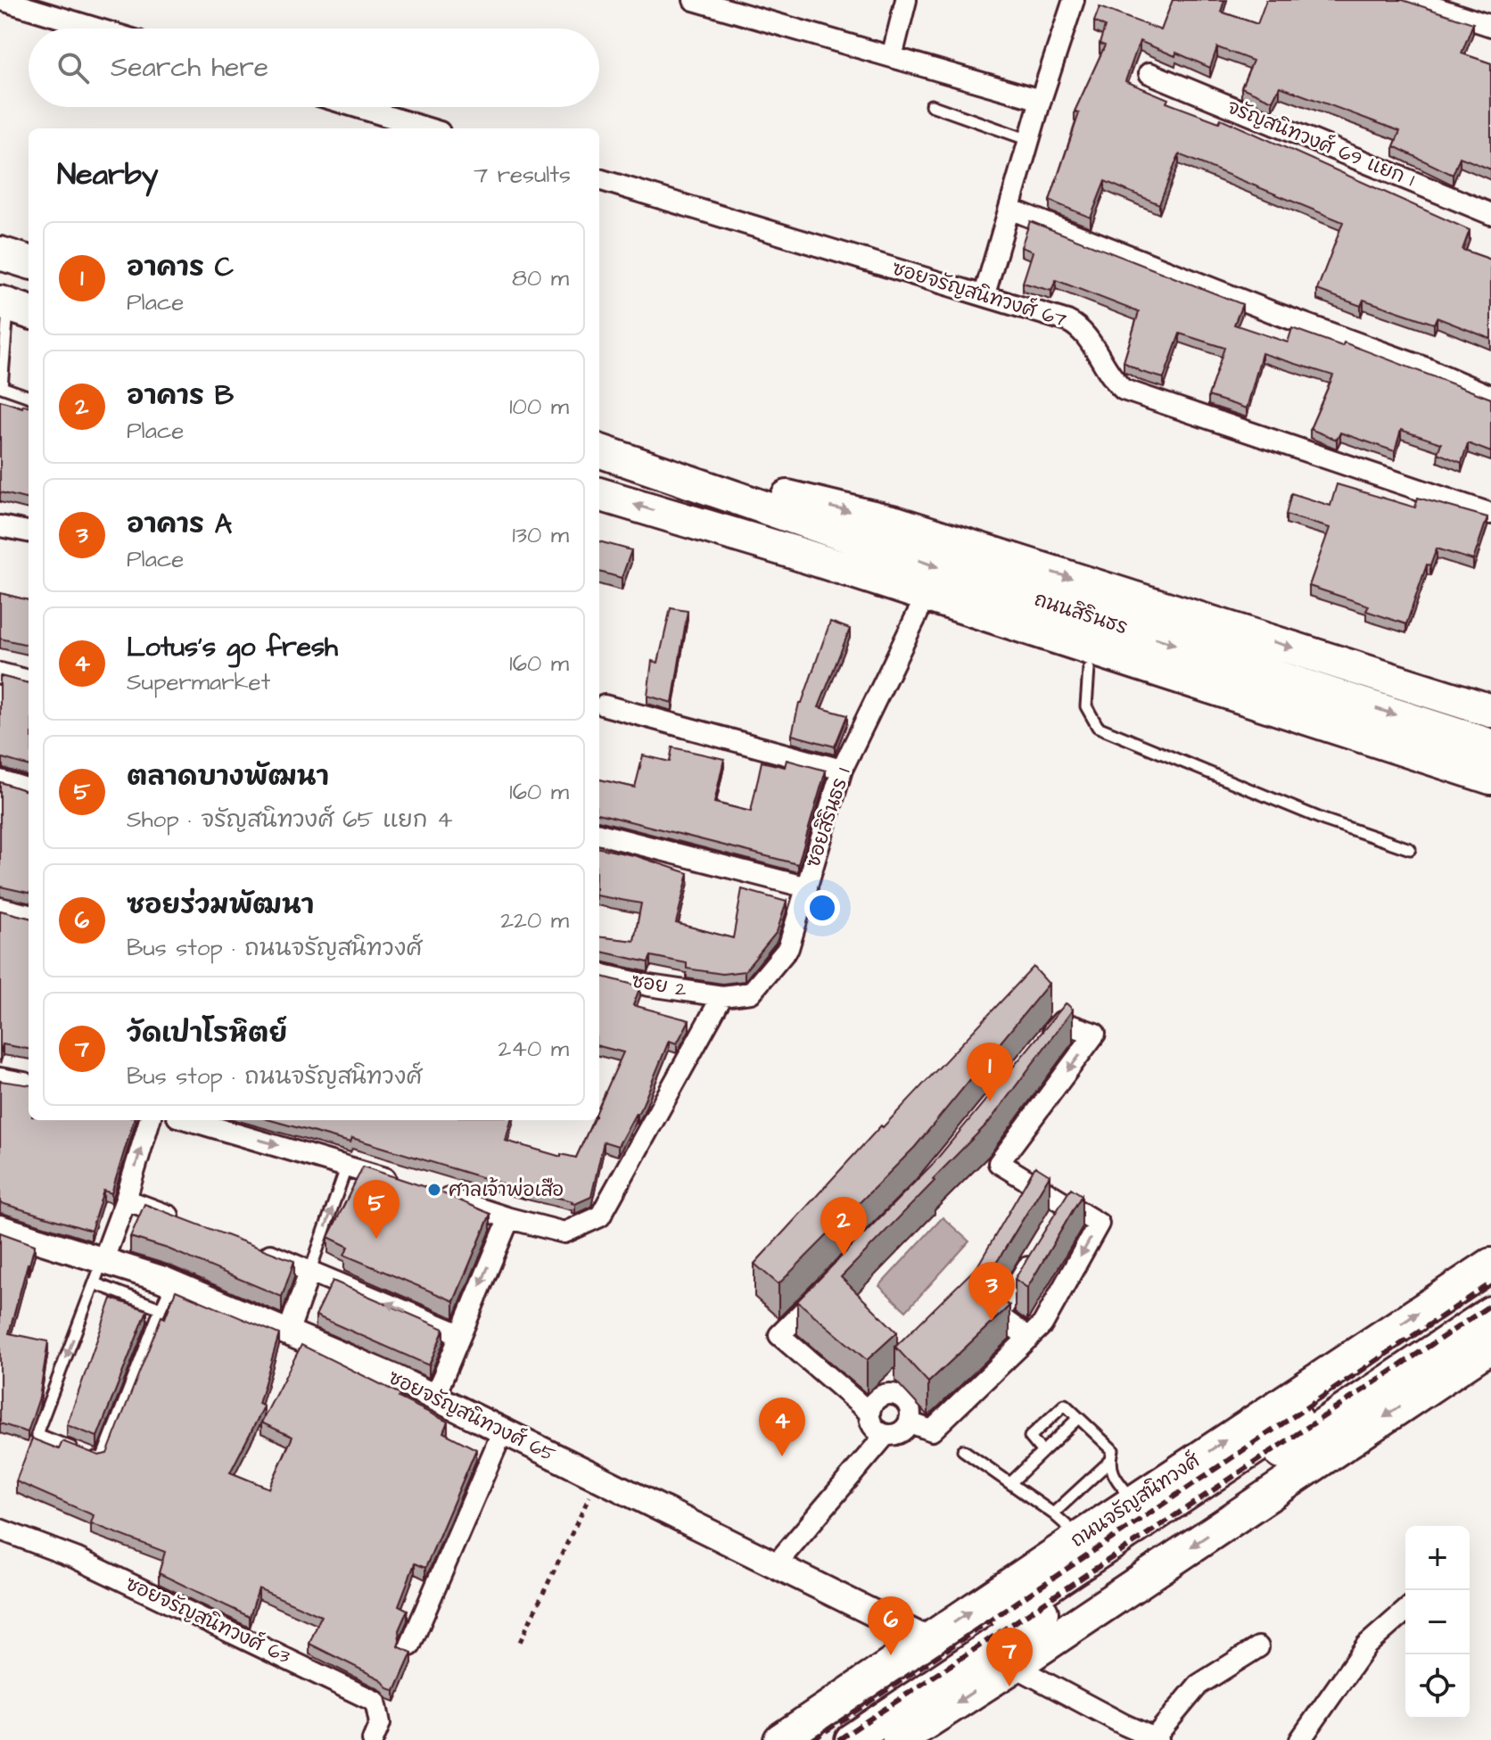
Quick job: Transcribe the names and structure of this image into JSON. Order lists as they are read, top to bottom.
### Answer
{
  "streets": {
    "main road": ["ถนนสิรินธร", "ถนนจรัญสนิทวงศ์"],
    "street": [
      "จรัญสนิทวงศ์ 69 แยก 1",
      "ซอยจรัญสนิทวงศ์ 67",
      "ซอยสิรินธร 1",
      "ซอย 2",
      "ซอยจรัญสนิทวงศ์ 65",
      "ซอยจรัญสนิทวงศ์ 63"
    ]
  },
  "crossings": [
    ["ถนนสิรินธร", "ซอยสิรินธร 1"],
    ["ซอยสิรินธร 1", "ซอย 2"],
    ["ซอยจรัญสนิทวงศ์ 65", "ถนนจรัญสนิทวงศ์"]
  ],
  "places": ["ศาลเจ้าพ่อเสือ"],
  "page": {
    "search": "Search here",
    "heading": ["Nearby", "7 results"],
    "list": [
      {
        "mark": "1",
        "name": "อาคาร C",
        "note": "Place",
        "value": "80 m"
      },
      {
        "mark": "2",
        "name": "อาคาร B",
        "note": "Place",
        "value": "100 m"
      },
      {
        "mark": "3",
        "name": "อาคาร A",
        "note": "Place",
        "value": "130 m"
      },
      {
        "mark": "4",
        "name": "Lotus's go fresh",
        "note": "Supermarket",
        "value": "160 m"
      },
      {
        "mark": "5",
        "name": "ตลาดบางพัฒนา",
        "note": "Shop · จรัญสนิทวงศ์ 65 แยก 4",
        "value": "160 m"
      },
      {
        "mark": "6",
        "name": "ซอยร่วมพัฒนา",
        "note": "Bus stop · ถนนจรัญสนิทวงศ์",
        "value": "220 m"
      },
      {
        "mark": "7",
        "name": "วัดเปาโรหิตย์",
        "note": "Bus stop · ถนนจรัญสนิทวงศ์",
        "value": "240 m"
      }
    ],
    "pins": [
      "1",
      "5",
      "2",
      "3",
      "4",
      "6",
      "7"
    ],
    "map_buttons": ["+", "−"]
  }
}
